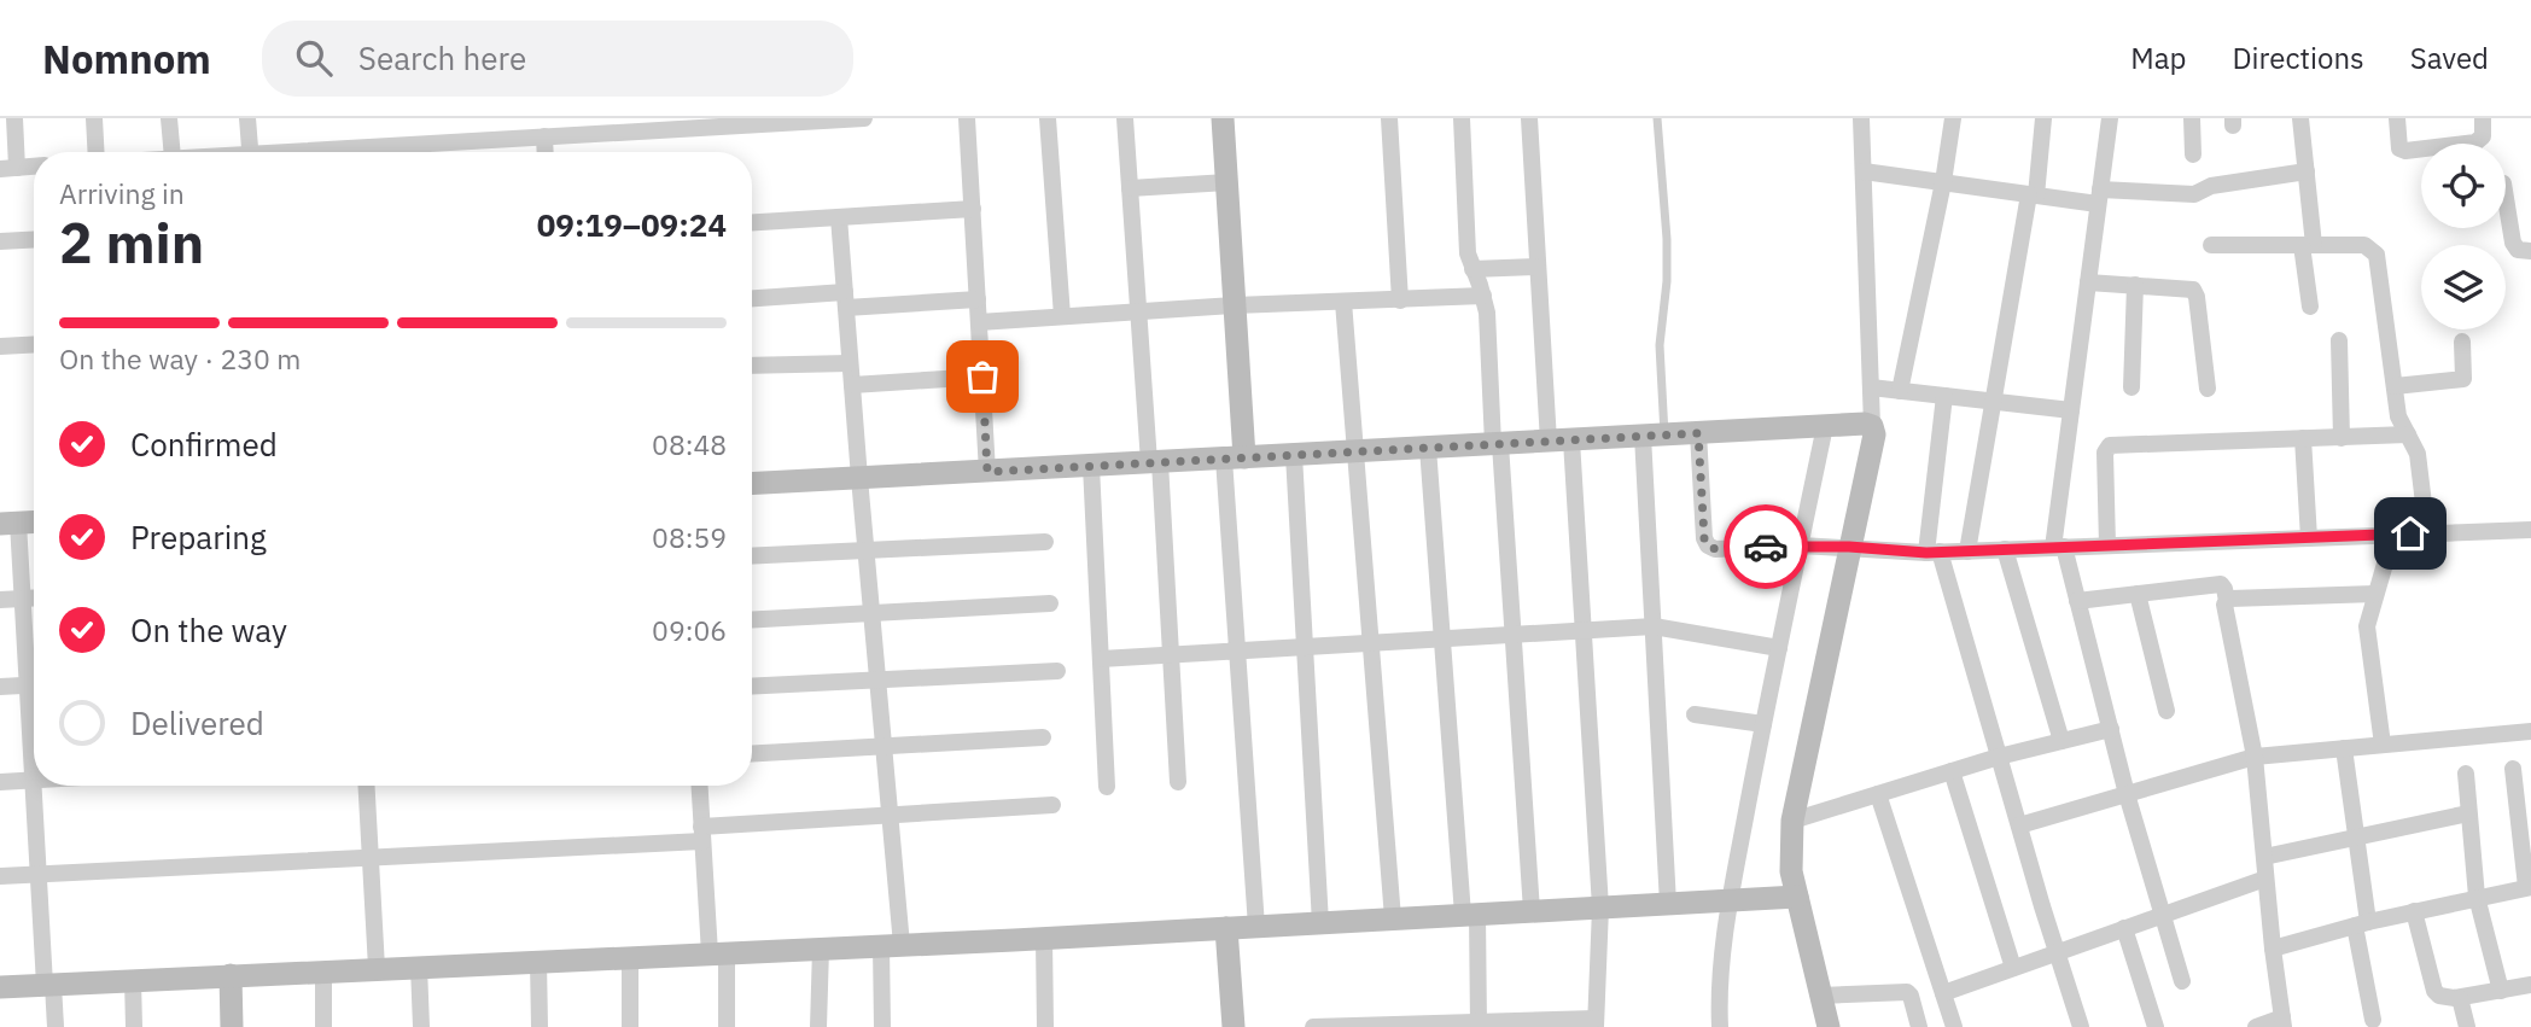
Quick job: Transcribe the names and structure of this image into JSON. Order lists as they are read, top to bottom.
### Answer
{
  "page": {
    "header": "Nomnom",
    "search": "Search here",
    "nav": ["Map", "Directions", "Saved"],
    "heading": ["2 min", "Arriving in", "09:19–09:24"],
    "bar": "On the way · 230 m",
    "list": [
      ["Confirmed", "08:48"],
      ["Preparing", "08:59"],
      ["On the way", "09:06"],
      "Delivered"
    ]
  }
}
